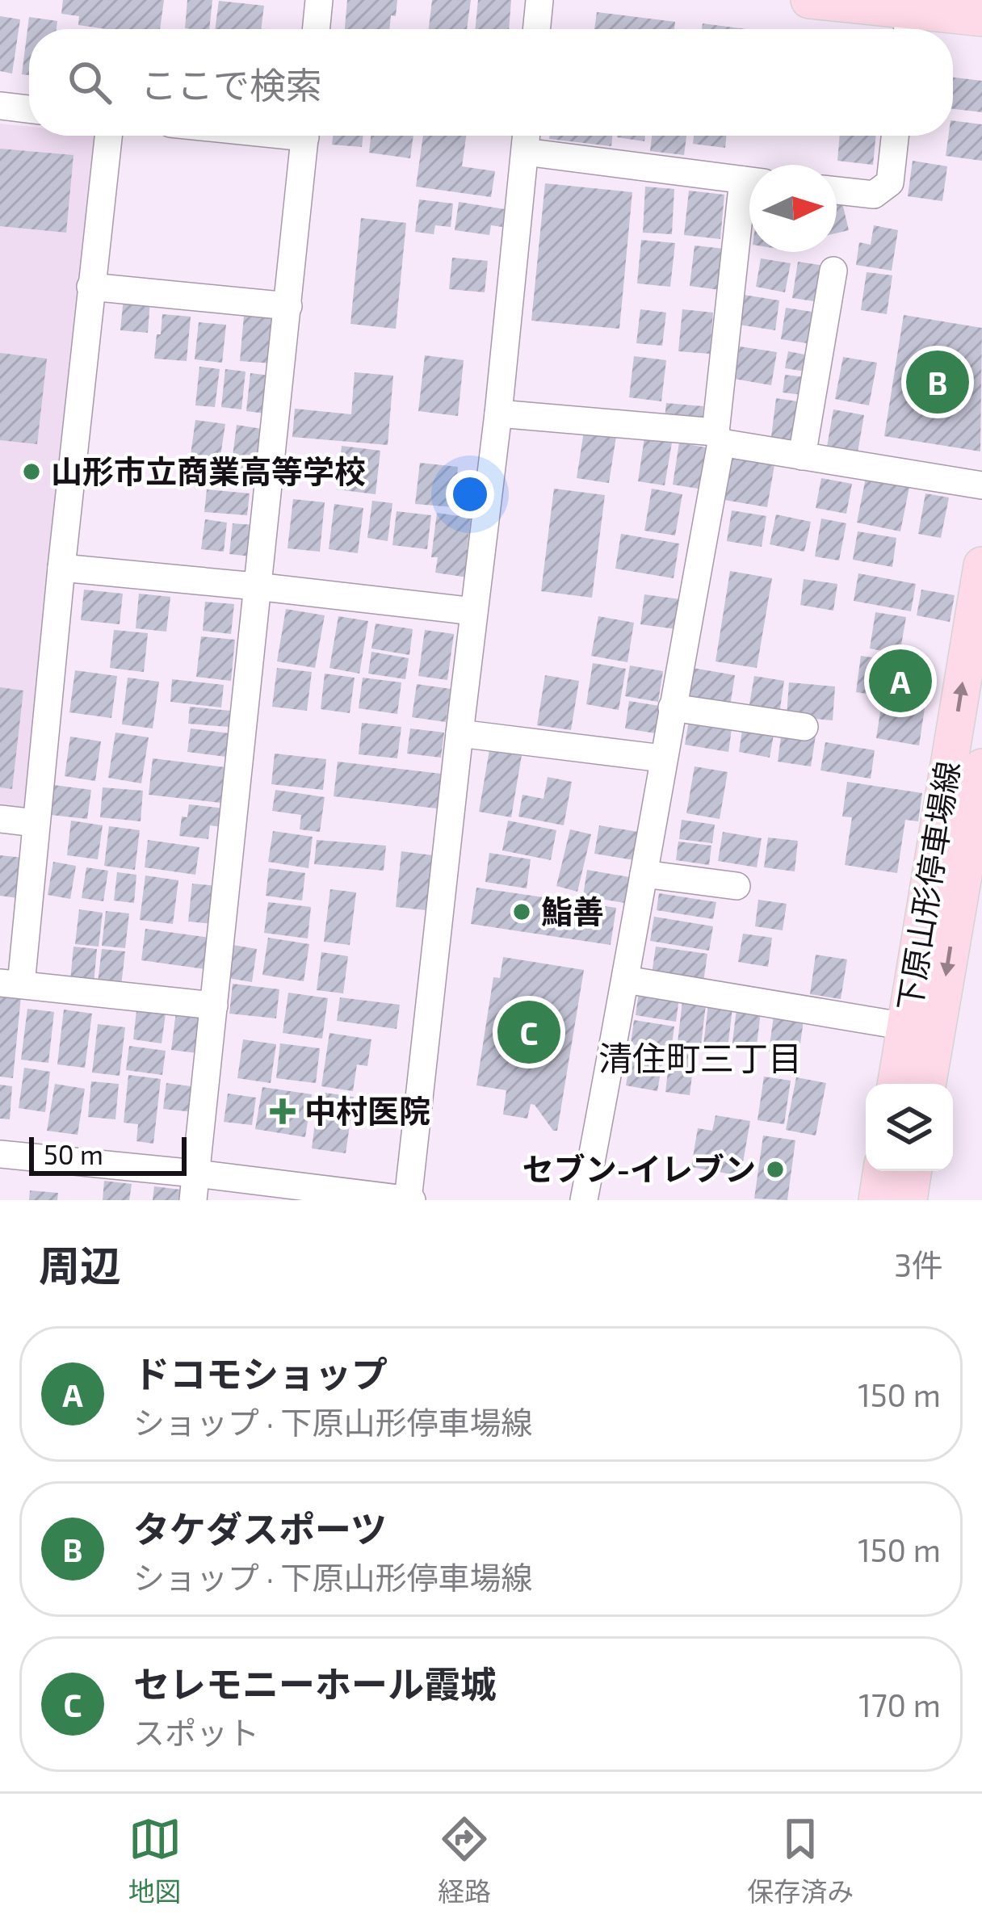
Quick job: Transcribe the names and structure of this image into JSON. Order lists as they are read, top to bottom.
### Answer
{
  "streets": {
    "main road": ["下原山形停車場線"]
  },
  "districts": ["清住町三丁目"],
  "places": {
    "other": ["山形市立商業高等学校", "鮨善", "セブン-イレブン"],
    "health": ["中村医院"]
  },
  "scale_bar": "50 m",
  "north": "right",
  "page": {
    "search": "ここで検索",
    "pins": ["B", "A", "C"],
    "scale": "50 m",
    "heading": ["周辺", "3件"],
    "list": [
      {
        "mark": "A",
        "name": "ドコモショップ",
        "note": "ショップ · 下原山形停車場線",
        "value": "150 m"
      },
      {
        "mark": "B",
        "name": "タケダスポーツ",
        "note": "ショップ · 下原山形停車場線",
        "value": "150 m"
      },
      {
        "mark": "C",
        "name": "セレモニーホール霞城",
        "note": "スポット",
        "value": "170 m"
      }
    ],
    "nav": ["地図", "経路", "保存済み"]
  }
}
